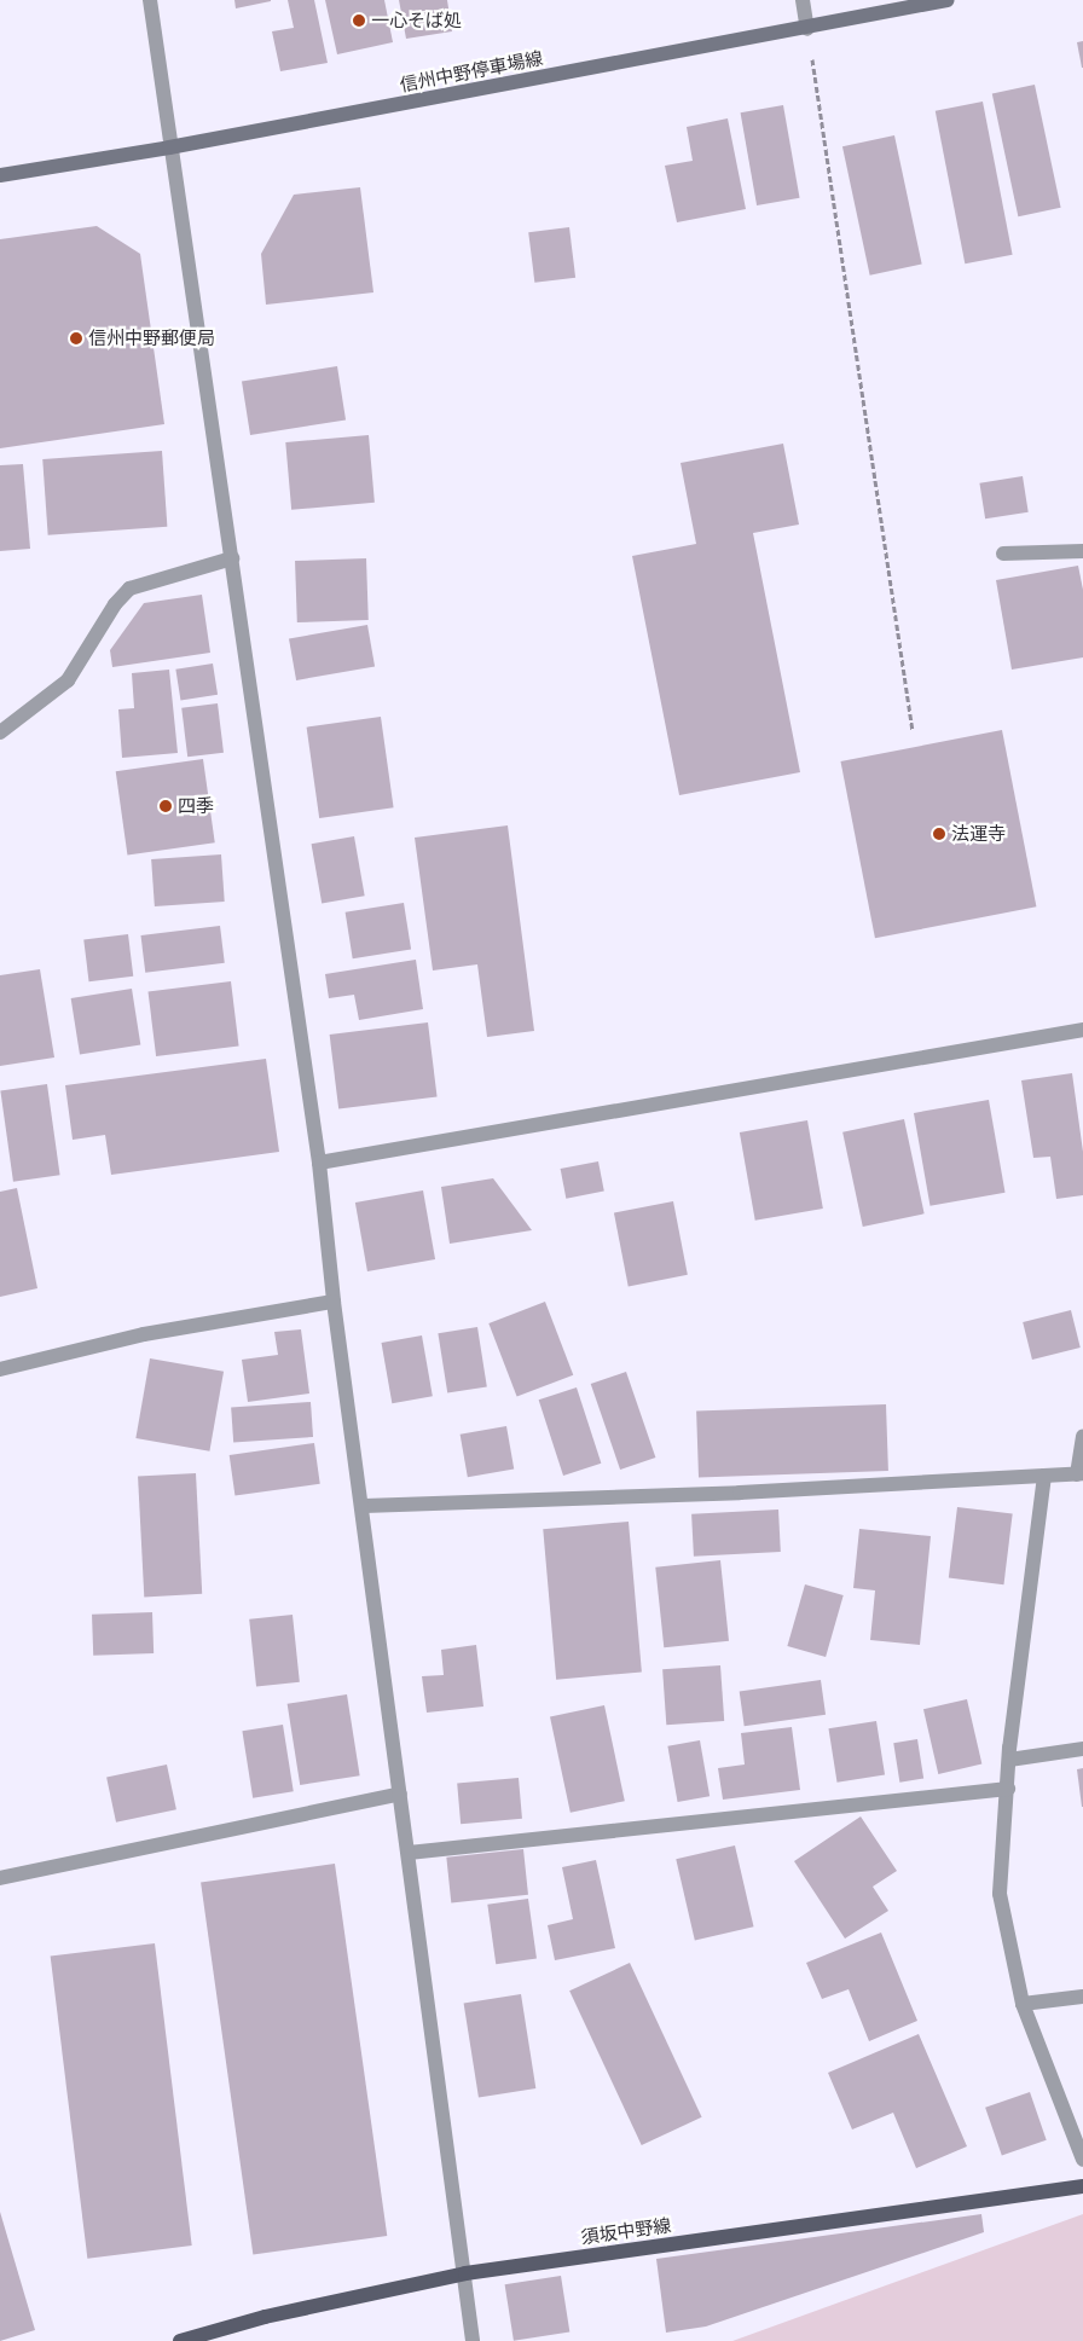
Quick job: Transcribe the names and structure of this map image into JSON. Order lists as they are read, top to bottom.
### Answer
{
  "streets": {
    "main road": ["信州中野停車場線", "須坂中野線"]
  },
  "places": [
    "一心そば処",
    "信州中野郵便局",
    "四季",
    "法運寺"
  ]
}
